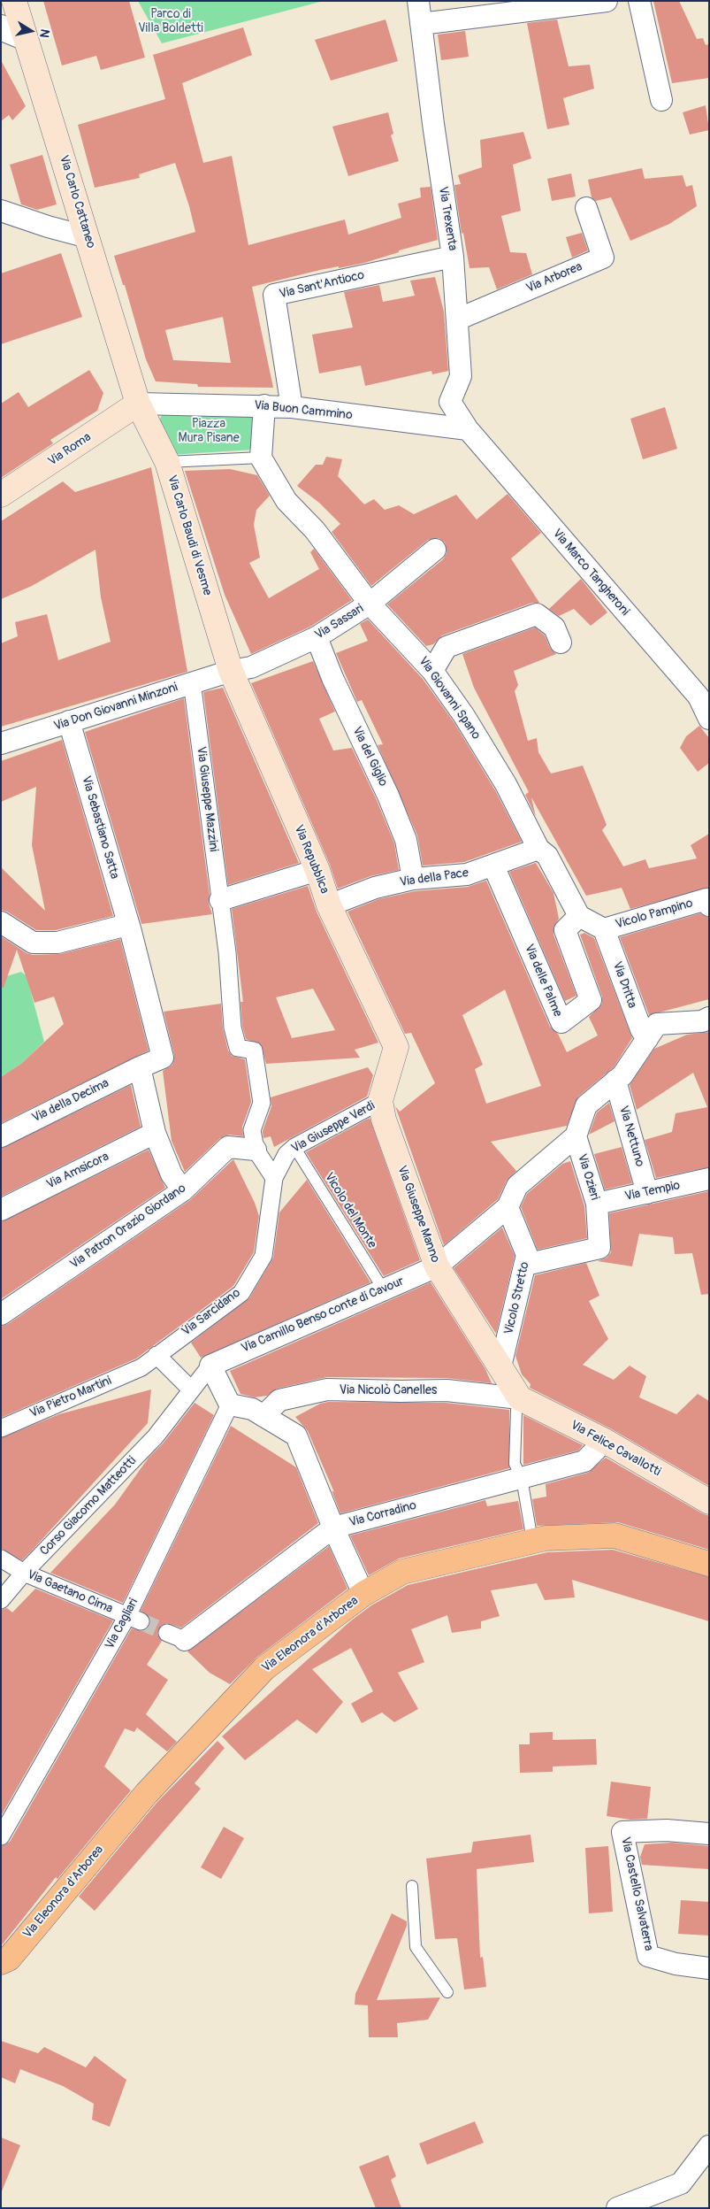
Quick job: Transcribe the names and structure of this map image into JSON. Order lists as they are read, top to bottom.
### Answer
{
  "streets": {
    "main road": [
      "Via Carlo Cattaneo",
      "Via Roma",
      "Via Carlo Baudi di Vesme",
      "Via Repubblica",
      "Via Giuseppe Manno",
      "Via Felice Cavallotti",
      "Via Eleonora d'Arborea"
    ],
    "street": [
      "Via Trexenta",
      "Via Arborea",
      "Via Sant'Antioco",
      "Via Buon Cammino",
      "Via Marco Tangheroni",
      "Via Sassari",
      "Via Giovanni Spano",
      "Via Don Giovanni Minzoni",
      "Via del Giglio",
      "Via Giuseppe Mazzini",
      "Via Sebastiano Satta",
      "Via della Pace",
      "Vicolo Pampino",
      "Via delle Palme",
      "Via Dritta",
      "Via della Decima",
      "Via Giuseppe Verdi",
      "Via Nettuno",
      "Via Amsicora",
      "Via Ozieri",
      "Via Tempio",
      "Via Patron Orazio Giordano",
      "Vicolo Stretto",
      "Via Sarcidano",
      "Via Camillo Benso conte di Cavour",
      "Via Nicolò Canelles",
      "Via Pietro Martini",
      "Corso Giacomo Matteotti",
      "Via Corradino",
      "Via Gaetano Cima",
      "Via Cagliari",
      "Via Castello Salvaterra"
    ],
    "lane": ["Vicolo del Monte"]
  },
  "crossings": [
    ["Via Carlo Cattaneo", "Via Buon Cammino"],
    ["Via Carlo Cattaneo", "Via Roma"],
    ["Via Carlo Cattaneo", "Via Carlo Baudi di Vesme"],
    ["Via Trexenta", "Via Arborea"],
    ["Via Trexenta", "Via Sant'Antioco"],
    ["Via Trexenta", "Via Buon Cammino"],
    ["Via Trexenta", "Via Marco Tangheroni"],
    ["Via Sant'Antioco", "Via Buon Cammino"],
    ["Via Buon Cammino", "Via Roma"],
    ["Via Buon Cammino", "Via Carlo Baudi di Vesme"],
    ["Via Buon Cammino", "Via Marco Tangheroni"],
    ["Via Roma", "Via Carlo Baudi di Vesme"],
    ["Via Carlo Baudi di Vesme", "Via Sassari"],
    ["Via Carlo Baudi di Vesme", "Via Don Giovanni Minzoni"],
    ["Via Carlo Baudi di Vesme", "Via Repubblica"],
    ["Via Sassari", "Via Giovanni Spano"],
    ["Via Sassari", "Via Don Giovanni Minzoni"],
    ["Via Sassari", "Via del Giglio"],
    ["Via Sassari", "Via Repubblica"],
    ["Via Giovanni Spano", "Via della Pace"],
    ["Via Giovanni Spano", "Vicolo Pampino"],
    ["Via Giovanni Spano", "Via delle Palme"],
    ["Via Don Giovanni Minzoni", "Via Giuseppe Mazzini"],
    ["Via Don Giovanni Minzoni", "Via Sebastiano Satta"],
    ["Via Don Giovanni Minzoni", "Via Repubblica"],
    ["Via del Giglio", "Via della Pace"],
    ["Via Giuseppe Mazzini", "Via Patron Orazio Giordano"],
    ["Via Sebastiano Satta", "Via della Decima"],
    ["Via Repubblica", "Via della Pace"],
    ["Via Repubblica", "Via Giuseppe Verdi"],
    ["Via Repubblica", "Via Giuseppe Manno"],
    ["Via della Pace", "Via delle Palme"],
    ["Vicolo Pampino", "Via delle Palme"],
    ["Vicolo Pampino", "Via Dritta"],
    ["Via Giuseppe Verdi", "Vicolo del Monte"],
    ["Via Giuseppe Verdi", "Via Giuseppe Manno"],
    ["Via Giuseppe Verdi", "Via Sarcidano"],
    ["Via Nettuno", "Via Tempio"],
    ["Via Ozieri", "Via Tempio"],
    ["Via Ozieri", "Vicolo Stretto"],
    ["Vicolo del Monte", "Via Sarcidano"],
    ["Vicolo del Monte", "Via Camillo Benso conte di Cavour"],
    ["Via Giuseppe Manno", "Vicolo Stretto"],
    ["Via Giuseppe Manno", "Via Camillo Benso conte di Cavour"],
    ["Via Giuseppe Manno", "Via Nicolò Canelles"],
    ["Via Giuseppe Manno", "Via Felice Cavallotti"],
    ["Vicolo Stretto", "Via Camillo Benso conte di Cavour"],
    ["Via Sarcidano", "Via Pietro Martini"],
    ["Via Camillo Benso conte di Cavour", "Corso Giacomo Matteotti"],
    ["Via Nicolò Canelles", "Via Felice Cavallotti"],
    ["Via Felice Cavallotti", "Via Corradino"],
    ["Corso Giacomo Matteotti", "Via Gaetano Cima"],
    ["Via Gaetano Cima", "Via Cagliari"]
  ],
  "parks": ["Parco di Villa Boldetti", "Piazza Mura Pisane"],
  "north": "right"
}
